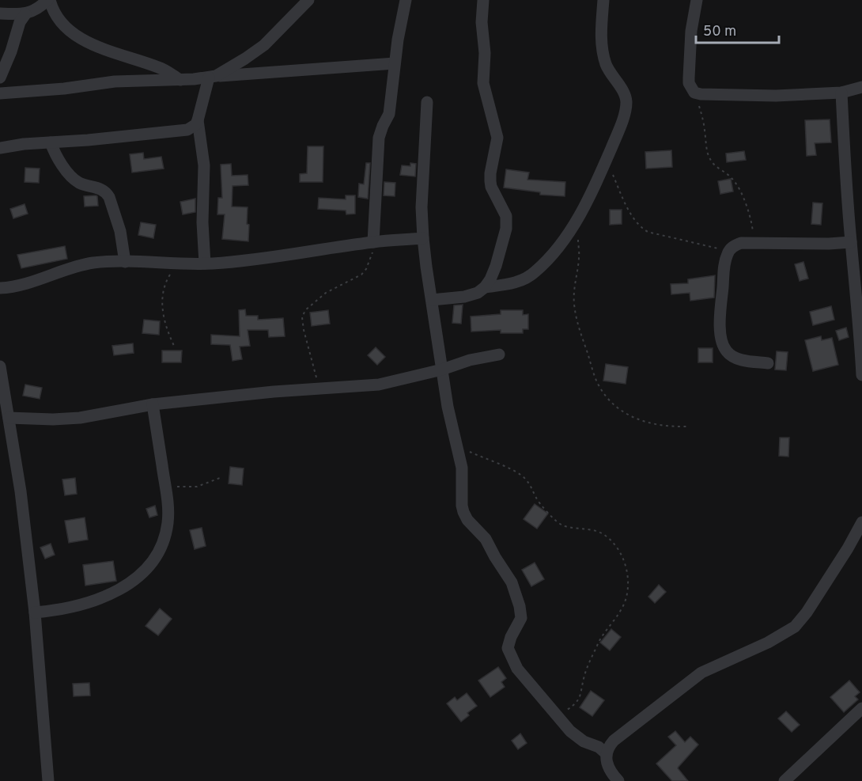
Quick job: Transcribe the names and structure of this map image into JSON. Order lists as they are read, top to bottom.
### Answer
{
  "scale_bar": "50 m"
}
